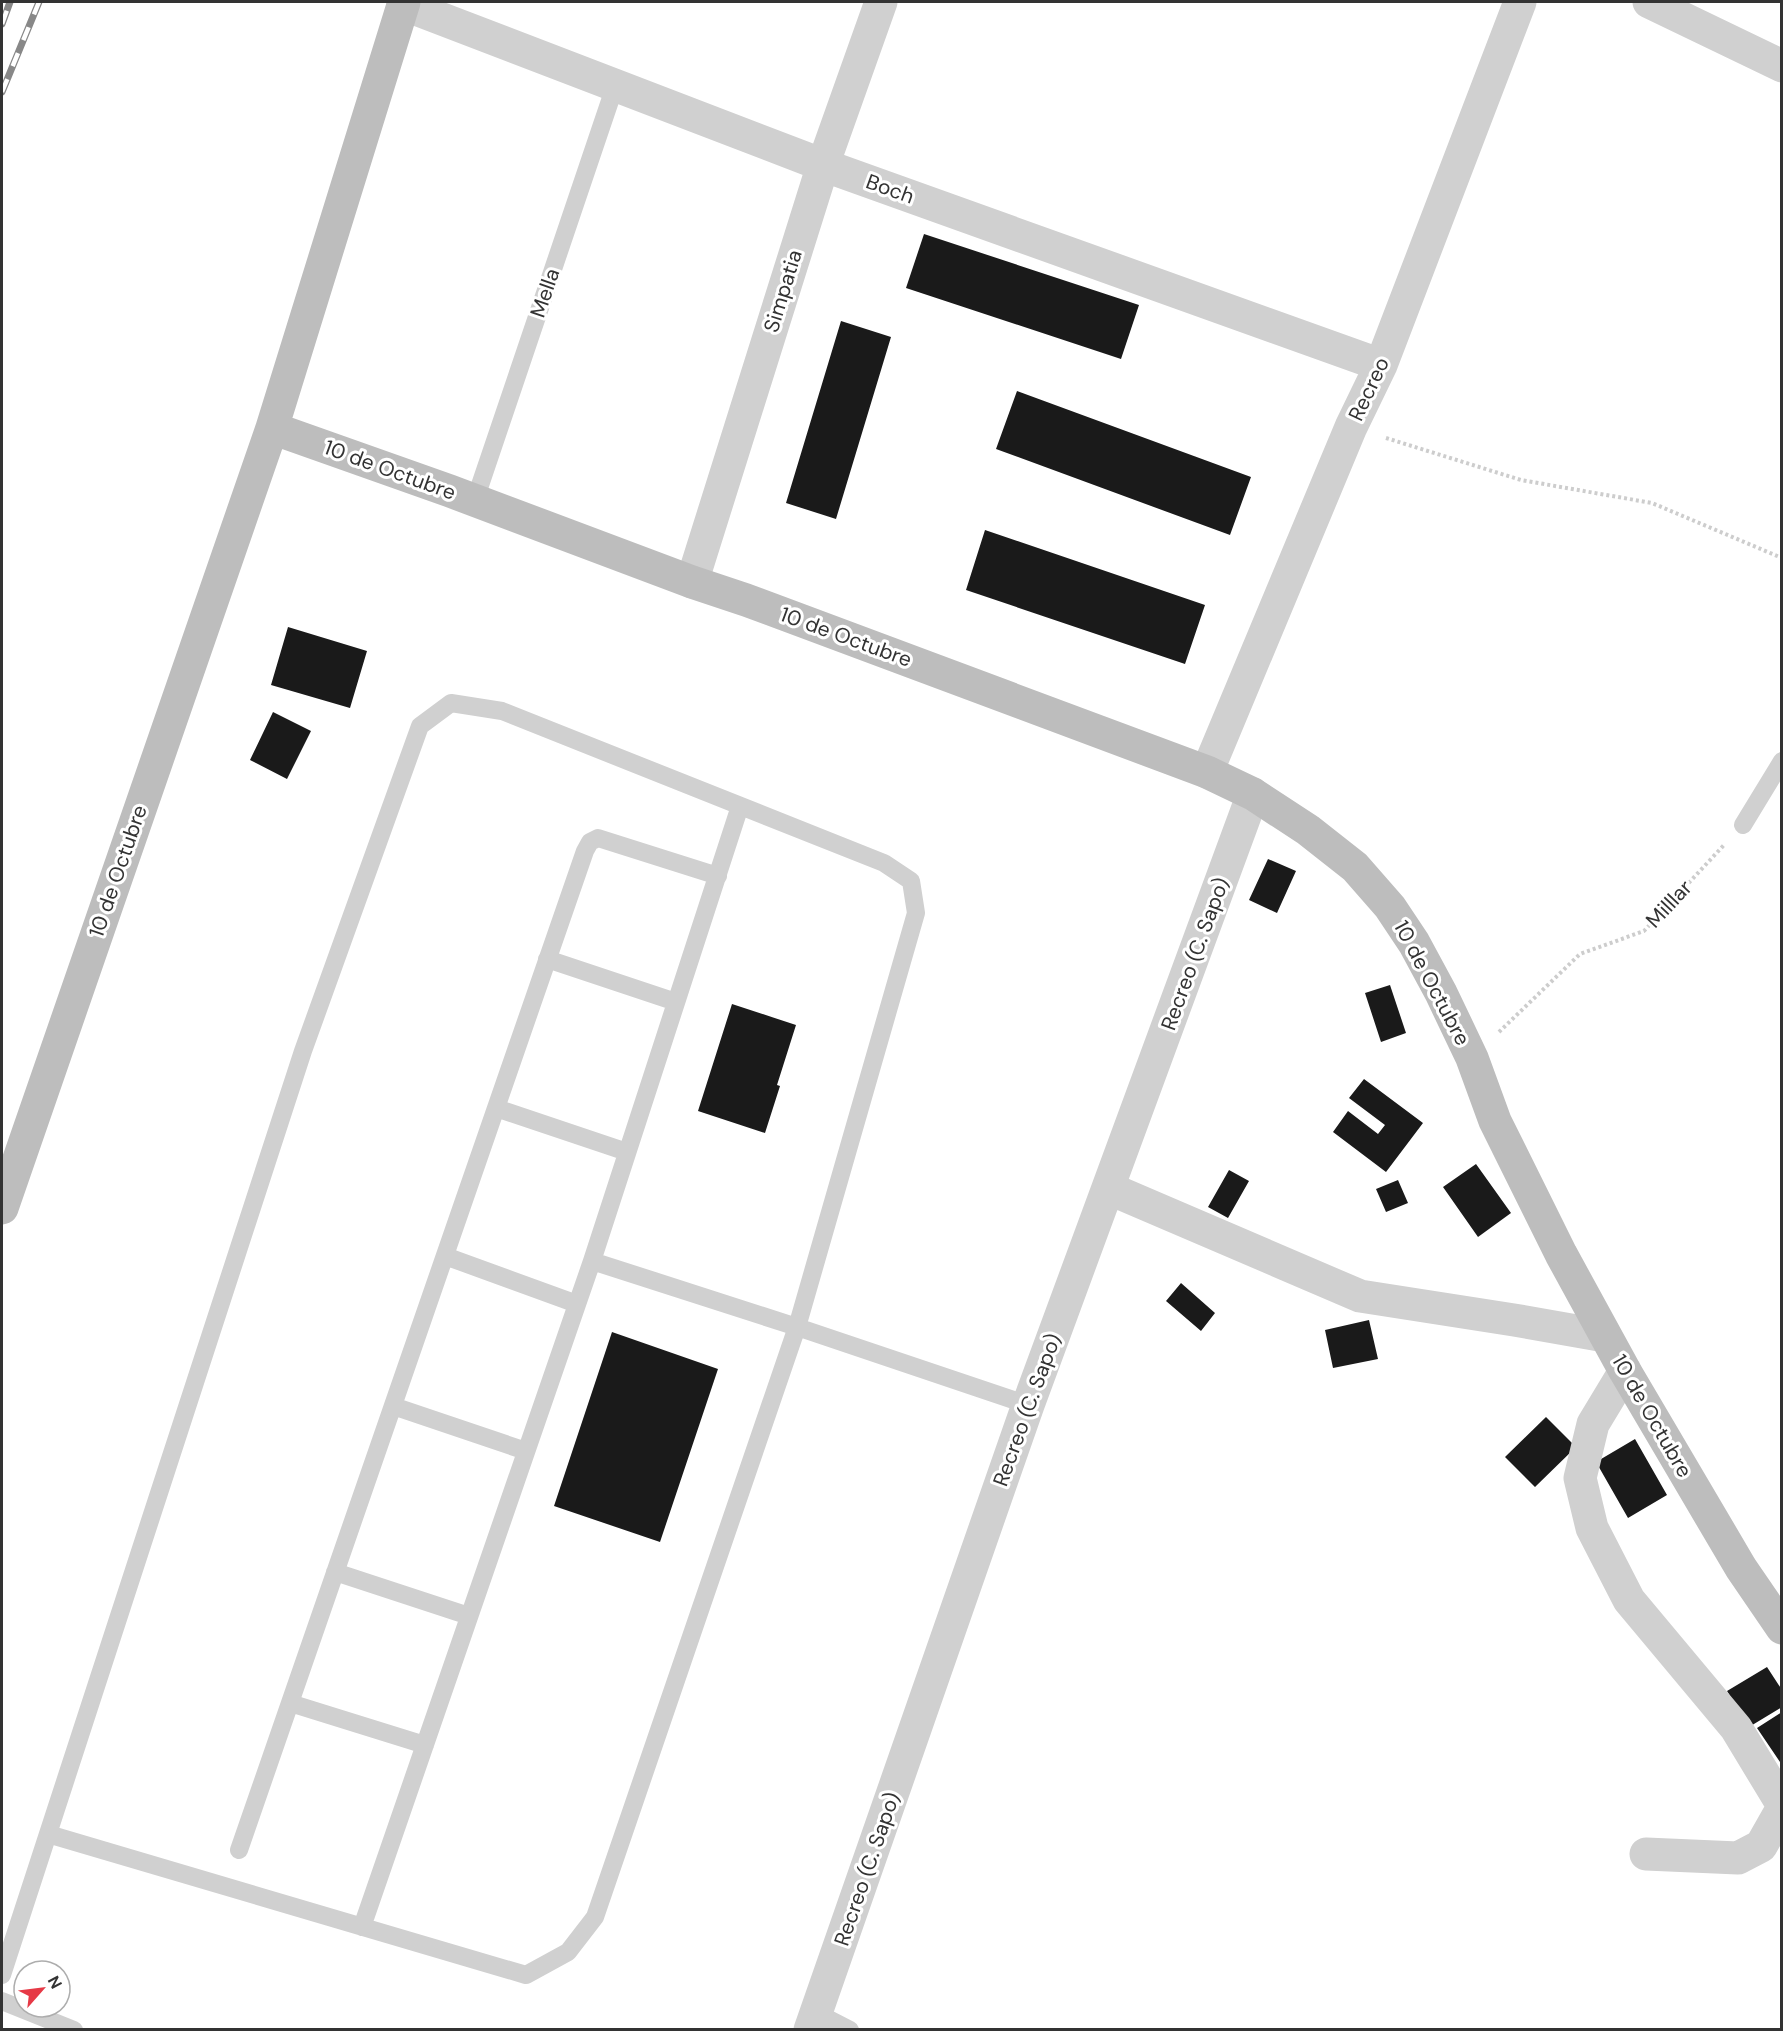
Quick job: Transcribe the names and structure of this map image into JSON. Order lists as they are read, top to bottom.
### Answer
{
  "streets": {
    "main road": ["10 de Octubre"],
    "street": [
      "Boch",
      "Simpatia",
      "Recreo",
      "Recreo (C. Sapo)"
    ],
    "lane": ["Mella"],
    "path": ["Milllar"]
  },
  "crossings": [
    ["Boch", "Simpatia"],
    ["Boch", "Mella"],
    ["Boch", "Recreo"],
    ["Simpatia", "10 de Octubre"],
    ["Mella", "10 de Octubre"],
    ["Recreo", "10 de Octubre"],
    ["10 de Octubre", "Milllar"],
    ["10 de Octubre", "Recreo (C. Sapo)"]
  ],
  "north": "top right"
}
